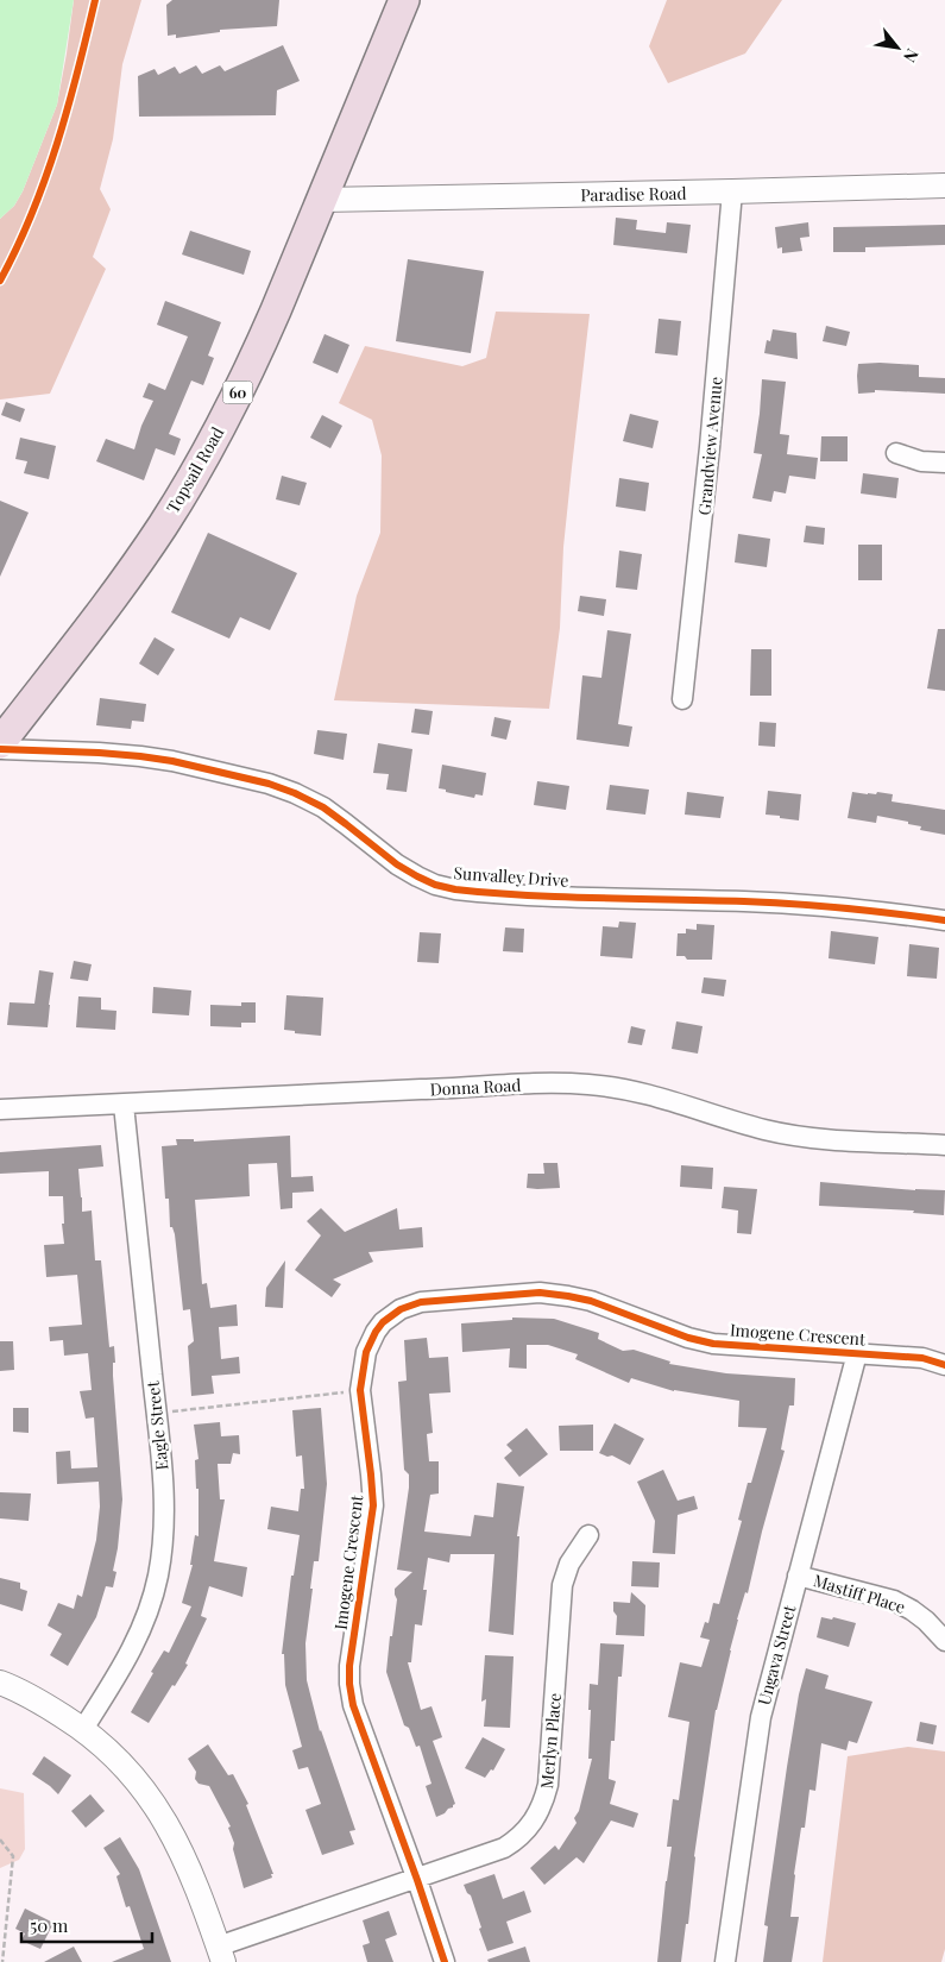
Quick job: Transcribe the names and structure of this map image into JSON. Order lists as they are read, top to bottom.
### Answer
{
  "streets": {
    "main road": ["60", "Topsail Road"],
    "street": [
      "Paradise Road",
      "Grandview Avenue",
      "Sunvalley Drive",
      "Donna Road",
      "Imogene Crescent",
      "Eagle Street",
      "Mastiff Place",
      "Ungava Street",
      "Merlyn Place"
    ]
  },
  "crossings": [
    ["Paradise Road", "Grandview Avenue"],
    ["Paradise Road", "Topsail Road"],
    ["Donna Road", "Eagle Street"],
    ["Imogene Crescent", "Ungava Street"],
    ["Imogene Crescent", "Merlyn Place"],
    ["Mastiff Place", "Ungava Street"]
  ],
  "scale_bar": "50 m",
  "north": "bottom right"
}
